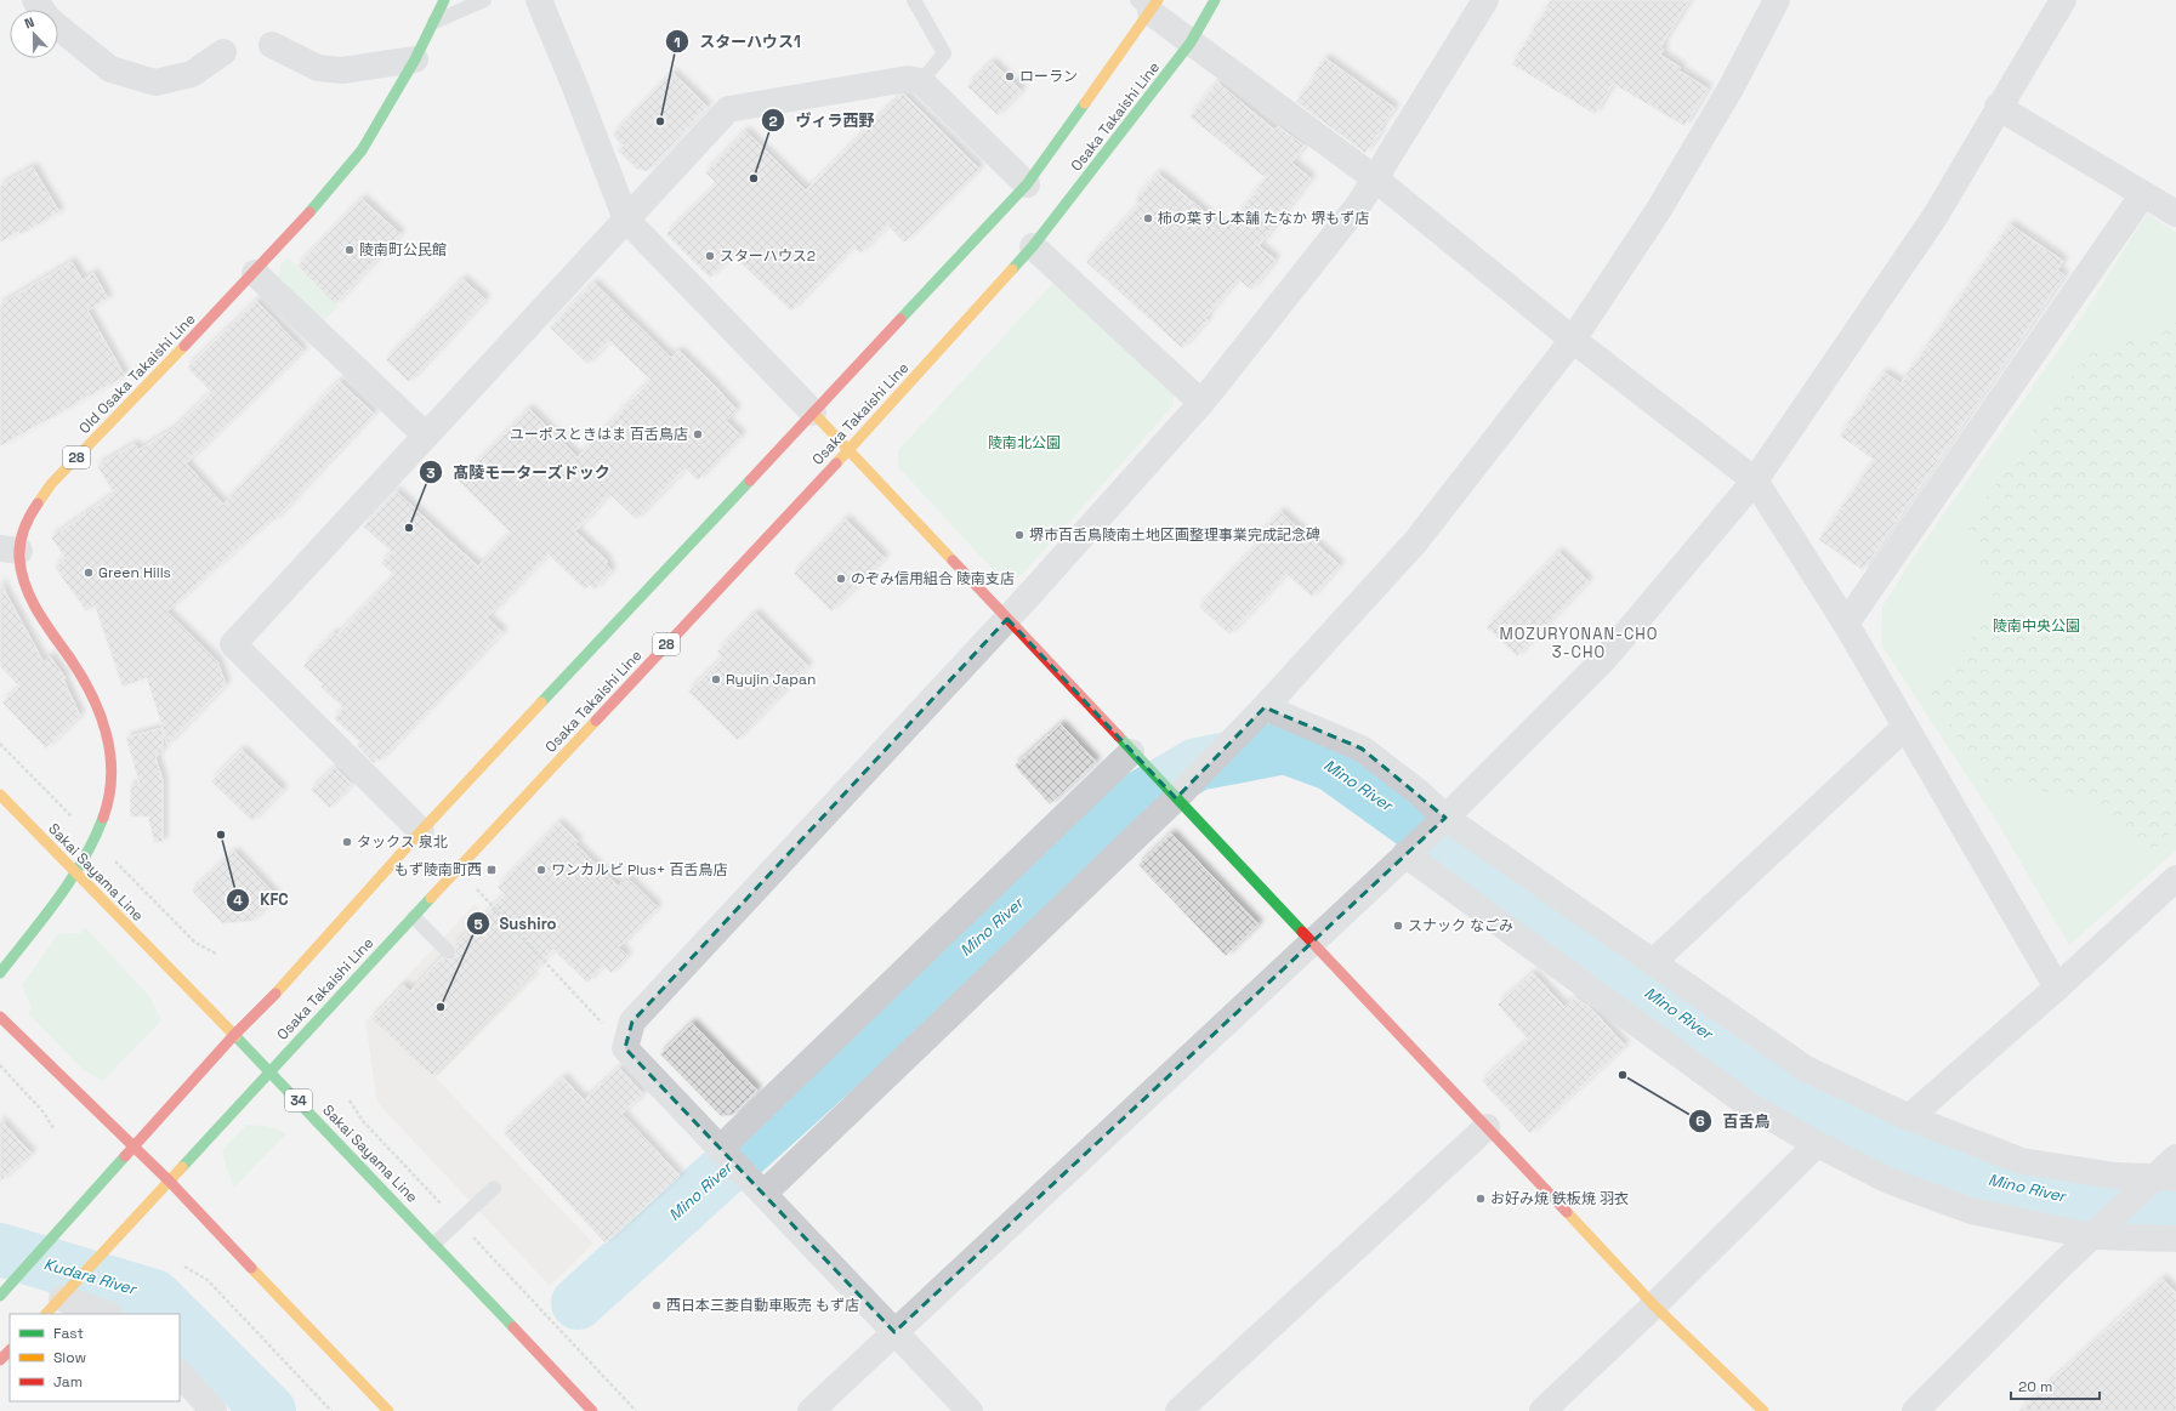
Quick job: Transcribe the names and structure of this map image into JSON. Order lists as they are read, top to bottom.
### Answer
{
  "streets": {
    "main road": [
      "Osaka Takaishi Line",
      "Old Osaka Takaishi Line",
      "28",
      "Sakai Sayama Line",
      "34"
    ]
  },
  "crossings": [
    ["Osaka Takaishi Line", "Sakai Sayama Line"],
    ["Old Osaka Takaishi Line", "Sakai Sayama Line"]
  ],
  "districts": ["MOZURYONAN-CHO 3-CHO"],
  "water": ["Mino River", "Kudara River"],
  "parks": ["陵南北公園", "陵南中央公園"],
  "places": {
    "other": [
      "ローラン",
      "スターハウス1",
      "ヴィラ西野",
      "柿の葉すし本舗 たなか 堺もず店",
      "陵南町公民館",
      "スターハウス2",
      "ユーポスときはま 百舌鳥店",
      "髙陵モーターズドック",
      "堺市百舌鳥陵南土地区画整理事業完成記念碑",
      "Green Hills",
      "のぞみ信用組合 陵南支店",
      "Ryujin Japan",
      "KFC",
      "タックス 泉北",
      "ワンカルビ Plus+ 百舌鳥店",
      "スナック なごみ",
      "Sushiro",
      "百舌鳥",
      "お好み焼 鉄板焼 羽衣",
      "西日本三菱自動車販売 もず店"
    ],
    "transit": ["もず陵南町西"]
  },
  "legend": ["Fast", "Slow", "Jam"],
  "scale_bar": "20 m",
  "north": "top"
}
